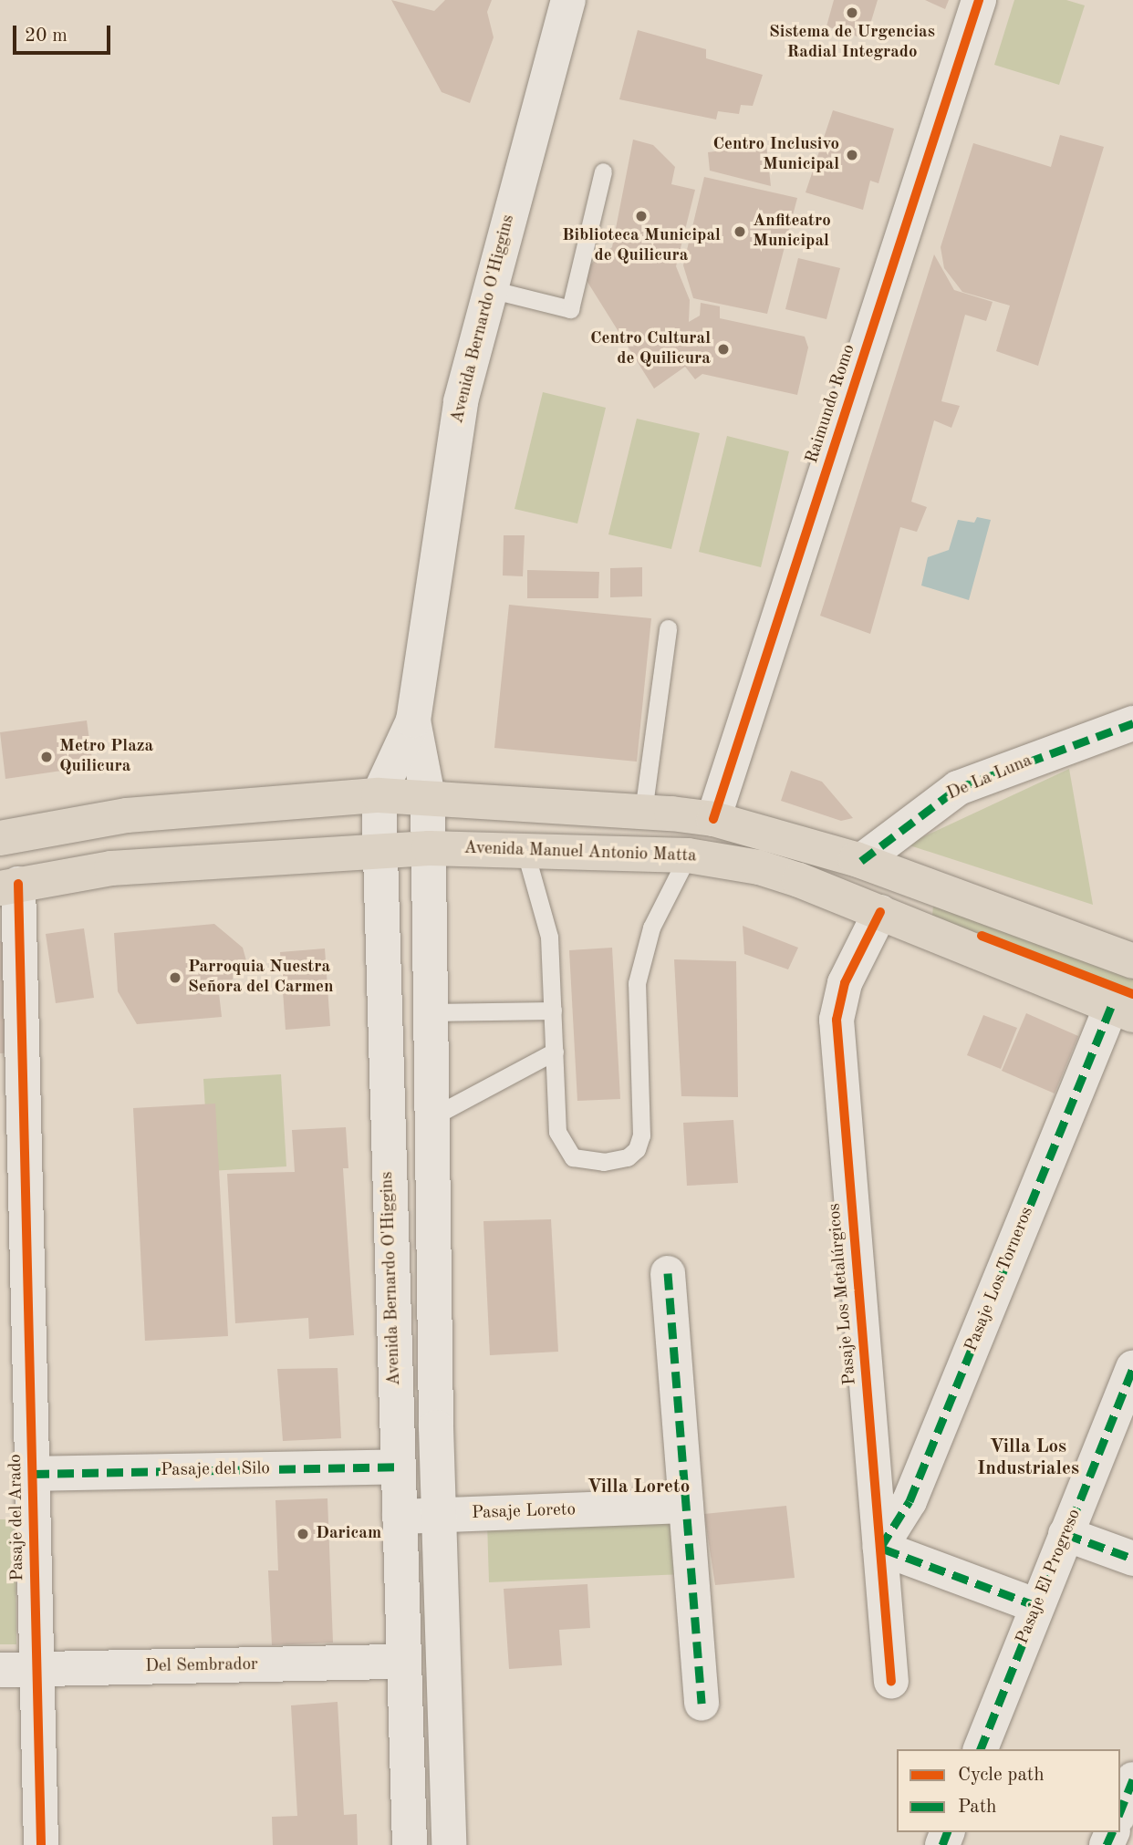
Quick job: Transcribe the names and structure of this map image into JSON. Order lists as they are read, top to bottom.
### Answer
{
  "streets": {
    "main road": ["Avenida Manuel Antonio Matta"],
    "street": [
      "Avenida Bernardo O'Higgins",
      "Raimundo Romo",
      "De La Luna",
      "Pasaje Los Torneros",
      "Pasaje Los Metalúrgicos",
      "Pasaje del Silo",
      "Pasaje Loreto",
      "Pasaje del Arado",
      "Pasaje El Progreso",
      "Del Sembrador"
    ]
  },
  "crossings": [
    ["Avenida Bernardo O'Higgins", "Avenida Manuel Antonio Matta"],
    ["Avenida Bernardo O'Higgins", "Pasaje del Silo"],
    ["Avenida Bernardo O'Higgins", "Pasaje Loreto"],
    ["Avenida Bernardo O'Higgins", "Del Sembrador"],
    ["Avenida Manuel Antonio Matta", "Pasaje Los Torneros"],
    ["Avenida Manuel Antonio Matta", "Pasaje Los Metalúrgicos"],
    ["Avenida Manuel Antonio Matta", "Pasaje del Arado"],
    ["Pasaje Los Torneros", "Pasaje Los Metalúrgicos"],
    ["Pasaje del Silo", "Pasaje del Arado"],
    ["Pasaje del Arado", "Del Sembrador"]
  ],
  "districts": ["Villa Los Industriales", "Villa Loreto"],
  "places": [
    "Sistema de Urgencias Radial Integrado",
    "Centro Inclusivo Municipal",
    "Biblioteca Municipal de Quilicura",
    "Anfiteatro Municipal",
    "Centro Cultural de Quilicura",
    "Metro Plaza Quilicura",
    "Parroquia Nuestra Señora del Carmen",
    "Daricam"
  ],
  "legend": ["Cycle path", "Path"],
  "scale_bar": "20 m"
}
